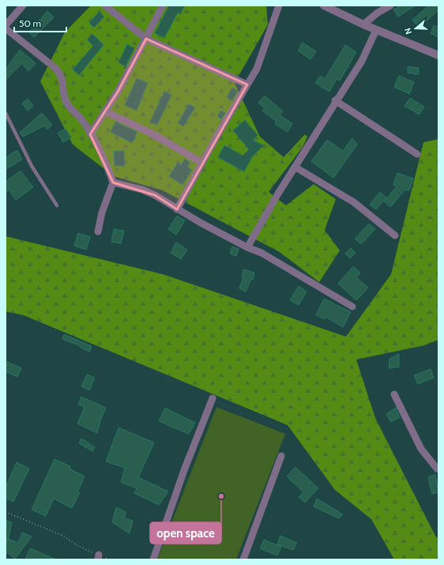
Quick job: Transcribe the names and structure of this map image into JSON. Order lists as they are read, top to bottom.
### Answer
{
  "places": ["open space"],
  "scale_bar": "50 m",
  "north": "left"
}
